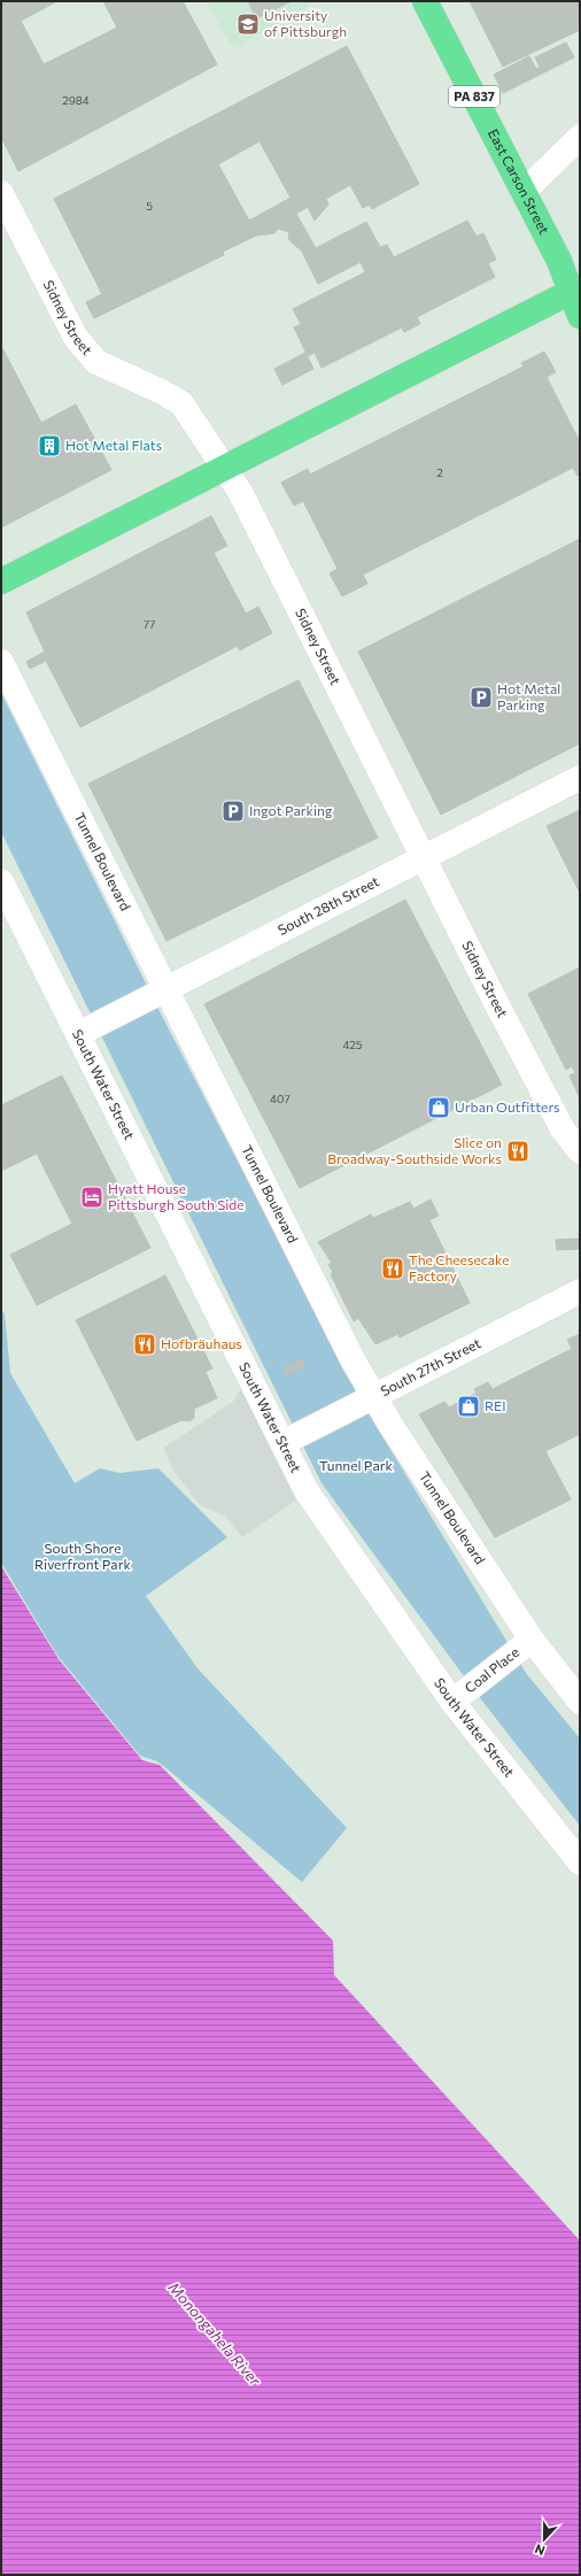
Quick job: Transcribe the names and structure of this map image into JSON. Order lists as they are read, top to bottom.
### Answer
{
  "streets": {
    "main road": ["PA 837", "East Carson Street"],
    "street": [
      "Sidney Street",
      "Tunnel Boulevard",
      "South 28th Street",
      "South Water Street",
      "South 27th Street",
      "Coal Place"
    ]
  },
  "crossings": [
    ["Sidney Street", "South 28th Street"],
    ["Tunnel Boulevard", "South 28th Street"],
    ["Tunnel Boulevard", "South 27th Street"],
    ["Tunnel Boulevard", "Coal Place"],
    ["South 28th Street", "South Water Street"],
    ["South Water Street", "South 27th Street"],
    ["South Water Street", "Coal Place"]
  ],
  "water": ["Monongahela River"],
  "parks": ["Tunnel Park", "South Shore Riverfront Park"],
  "places": {
    "school or university": ["University of Pittsburgh"],
    "building": ["Hot Metal Flats"],
    "parking": ["Hot Metal Parking", "Ingot Parking"],
    "shop": ["Urban Outfitters", "REI"],
    "restaurant": ["Slice on Broadway-Southside Works", "The Cheesecake Factory", "Hofbräuhaus"],
    "hotel": ["Hyatt House Pittsburgh South Side"]
  },
  "house_numbers": [
    "2984",
    "5",
    "2",
    "77",
    "425",
    "407"
  ],
  "north": "bottom"
}
